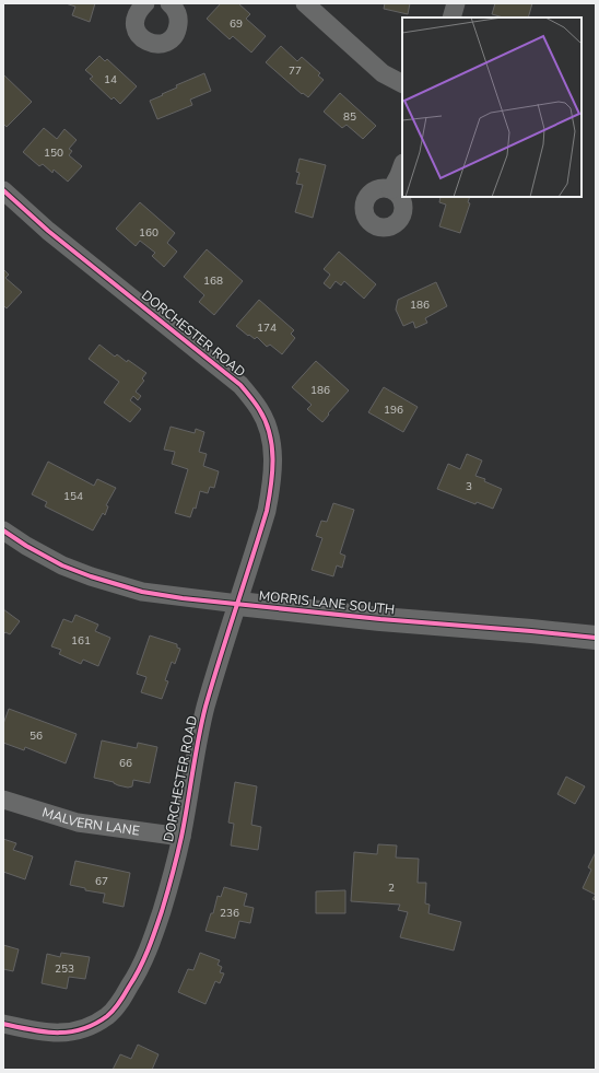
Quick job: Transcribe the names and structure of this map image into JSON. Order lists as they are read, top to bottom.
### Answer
{
  "streets": {
    "street": ["DORCHESTER ROAD", "MORRIS LANE SOUTH", "MALVERN LANE"]
  },
  "crossings": [
    ["DORCHESTER ROAD", "MORRIS LANE SOUTH"],
    ["DORCHESTER ROAD", "MALVERN LANE"]
  ],
  "house_numbers": [
    "69",
    "77",
    "14",
    "85",
    "150",
    "160",
    "168",
    "186",
    "174",
    "186",
    "196",
    "3",
    "154",
    "161",
    "56",
    "66",
    "67",
    "2",
    "236",
    "253"
  ]
}
